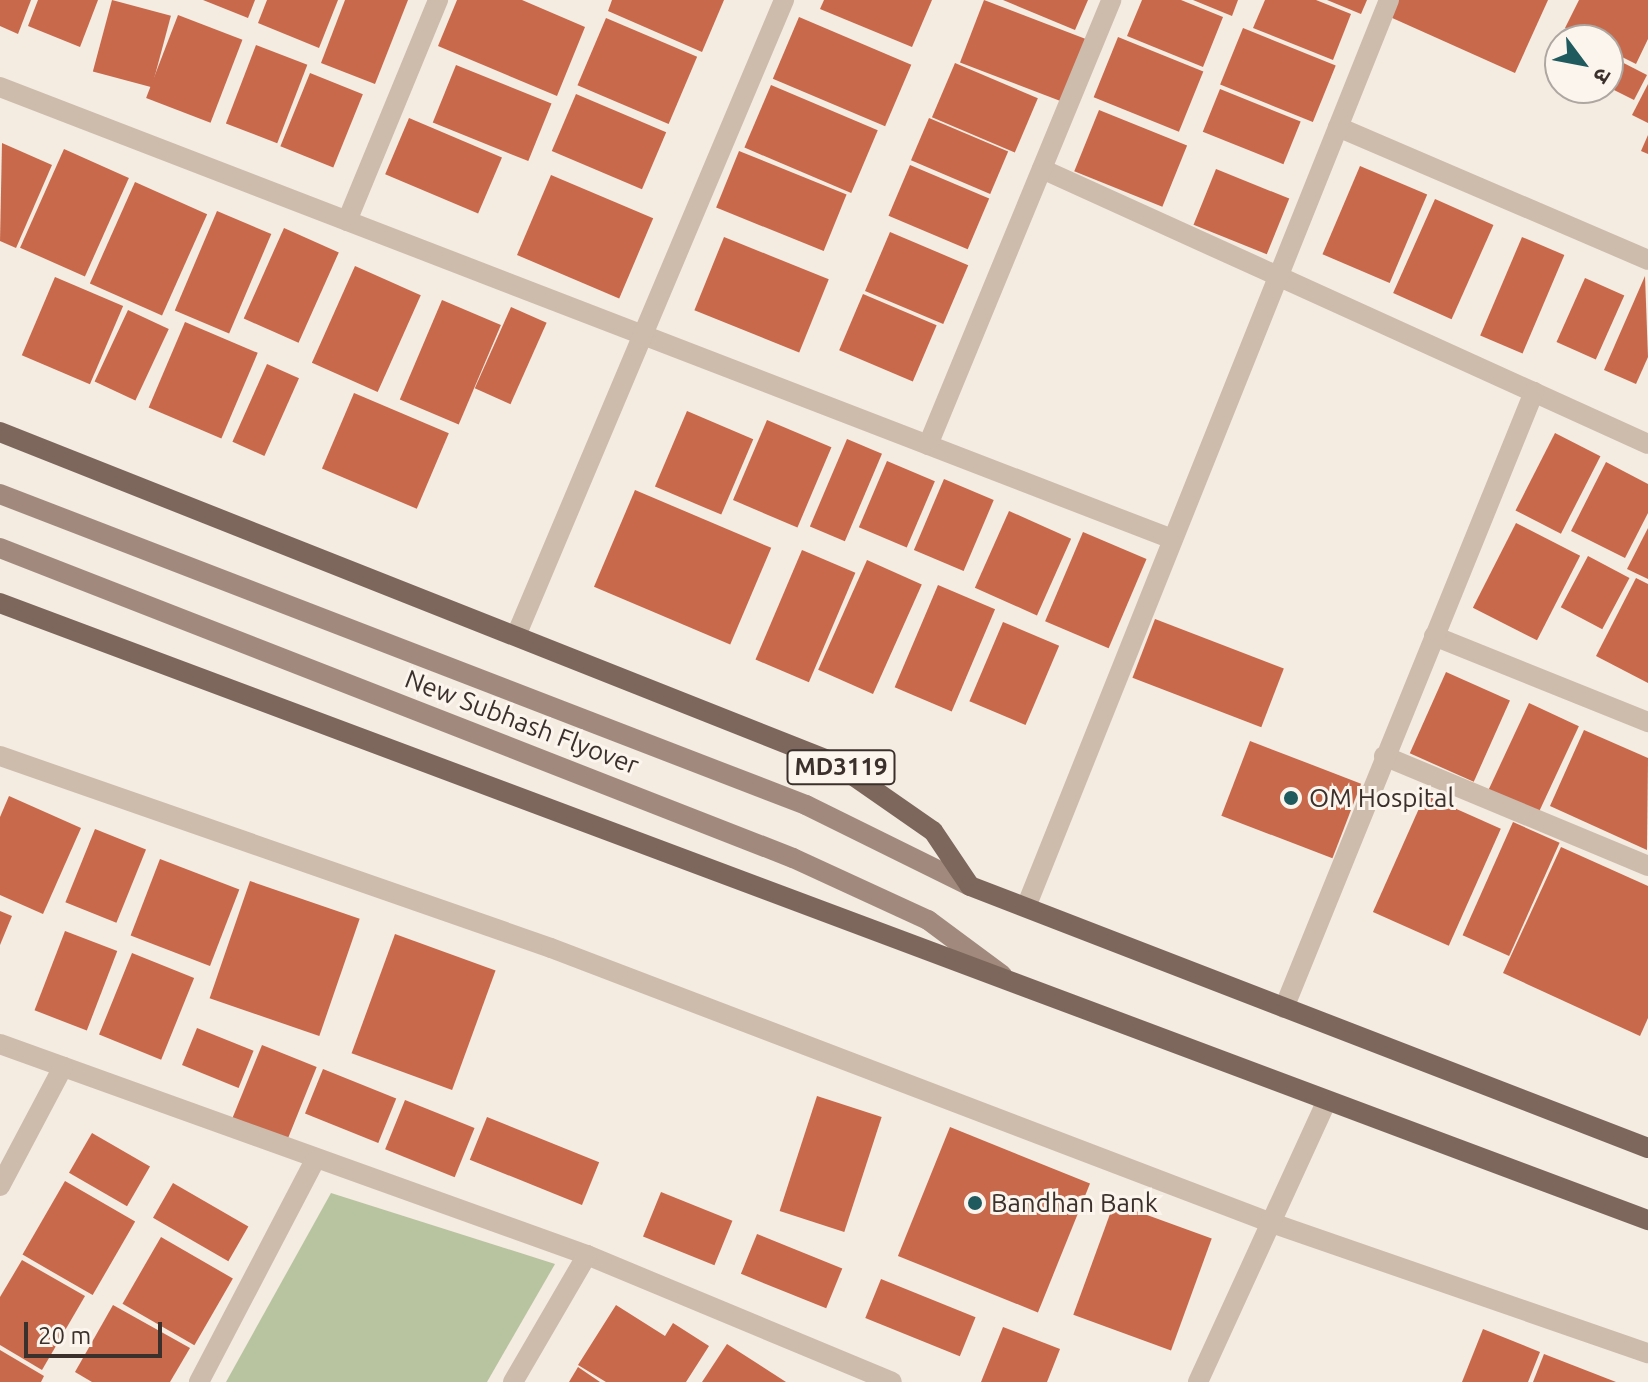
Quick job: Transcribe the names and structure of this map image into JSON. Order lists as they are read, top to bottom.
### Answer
{
  "streets": {
    "main road": ["New Subhash Flyover", "MD3119"]
  },
  "crossings": [
    ["New Subhash Flyover", "MD3119"]
  ],
  "places": ["OM Hospital", "Bandhan Bank"],
  "scale_bar": "20 m",
  "north": "bottom right"
}
